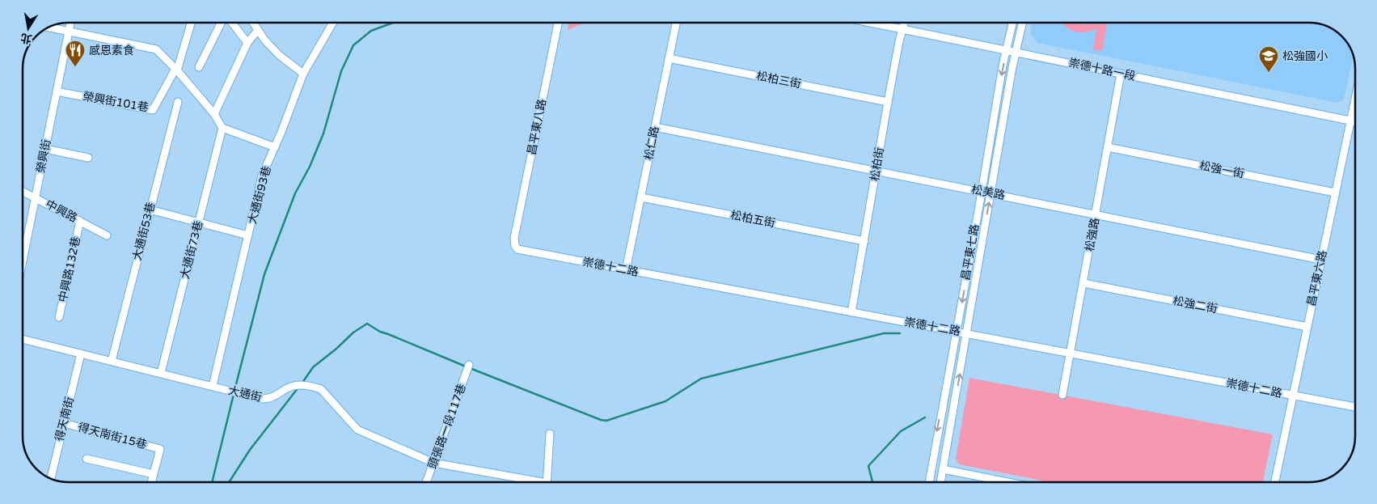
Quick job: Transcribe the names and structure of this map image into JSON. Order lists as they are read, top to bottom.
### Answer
{
  "streets": {
    "street": [
      "崇德十路一段",
      "松柏三街",
      "榮興街101巷",
      "昌平東八路",
      "松仁路",
      "榮興街",
      "松柏街",
      "松強一街",
      "松美路",
      "大通街93巷",
      "中興路",
      "松柏五街",
      "大通街53巷",
      "松強路",
      "大通街73巷",
      "昌平東七路",
      "崇德十二路",
      "中興路132巷",
      "昌平東六路",
      "松強二街",
      "大通街",
      "得天南街",
      "頭張路一段117巷",
      "得天南街15巷"
    ]
  },
  "crossings": [
    ["崇德十路一段", "松柏街"],
    ["崇德十路一段", "松強路"],
    ["崇德十路一段", "昌平東七路"],
    ["崇德十路一段", "昌平東六路"],
    ["松柏三街", "松仁路"],
    ["松柏三街", "松柏街"],
    ["榮興街101巷", "榮興街"],
    ["昌平東八路", "崇德十二路"],
    ["松仁路", "松美路"],
    ["松仁路", "松柏五街"],
    ["松仁路", "崇德十二路"],
    ["榮興街", "中興路"],
    ["松柏街", "松美路"],
    ["松柏街", "松柏五街"],
    ["松柏街", "崇德十二路"],
    ["松強一街", "松強路"],
    ["松強一街", "昌平東六路"],
    ["松美路", "松強路"],
    ["松美路", "昌平東七路"],
    ["松美路", "昌平東六路"],
    ["大通街93巷", "大通街"],
    ["中興路", "中興路132巷"],
    ["大通街53巷", "大通街"],
    ["松強路", "崇德十二路"],
    ["松強路", "松強二街"],
    ["大通街73巷", "大通街"],
    ["昌平東七路", "崇德十二路"],
    ["崇德十二路", "昌平東六路"],
    ["昌平東六路", "松強二街"],
    ["大通街", "得天南街"],
    ["大通街", "頭張路一段117巷"],
    ["得天南街", "得天南街15巷"]
  ],
  "places": {
    "restaurant": ["感恩素食"],
    "school or university": ["松強國小"]
  },
  "north": "bottom"
}
